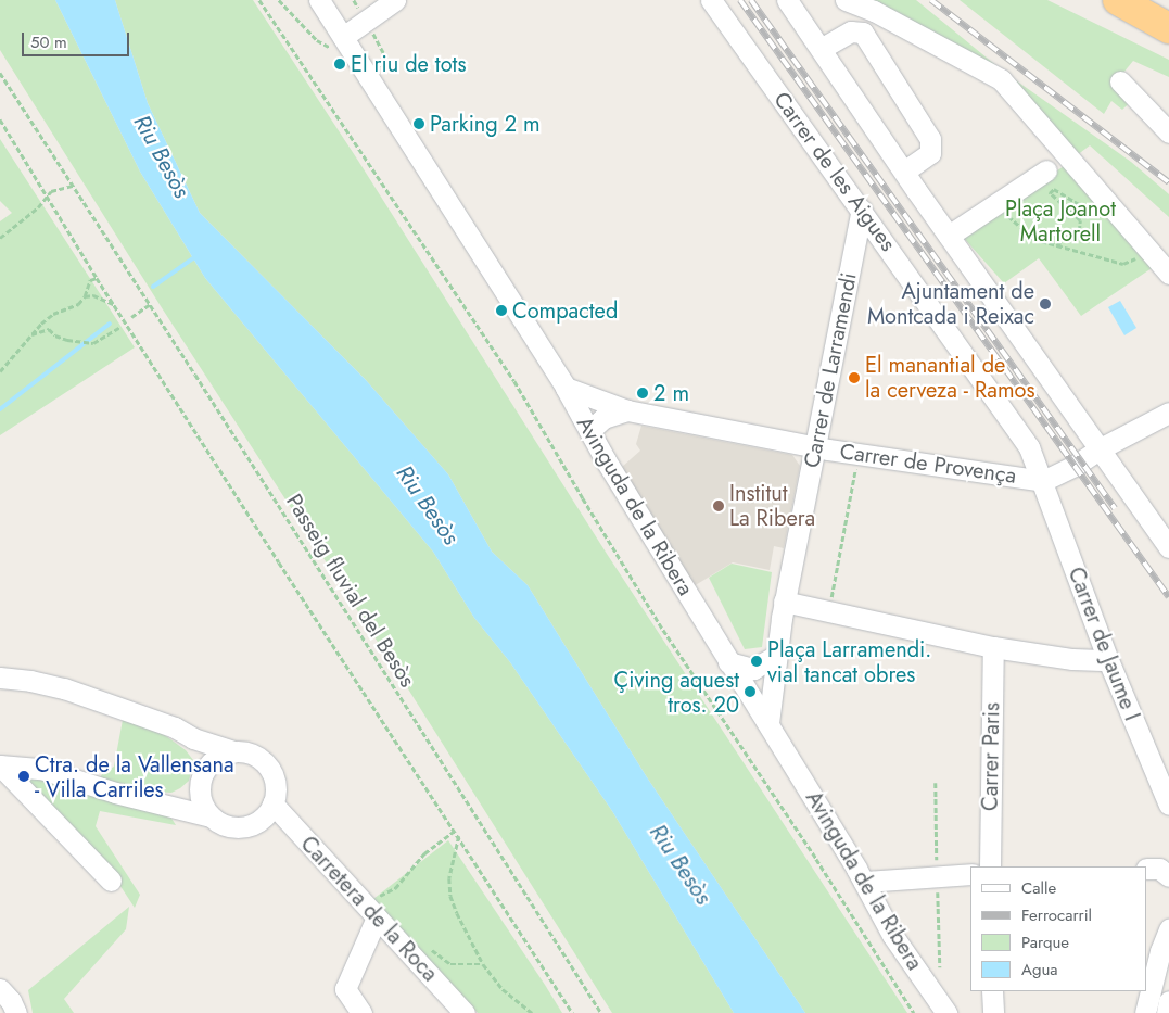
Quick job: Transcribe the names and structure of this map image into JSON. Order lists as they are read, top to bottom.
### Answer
{
  "streets": {
    "street": [
      "Carrer de les Aigues",
      "Carrer de Larramendi",
      "Carrer de Provença",
      "Avinguda de la Ribera",
      "Carrer de Jaume I",
      "Carrer Paris",
      "Carretera de la Roca"
    ],
    "path": ["Passeig fluvial del Besòs"]
  },
  "crossings": [
    ["Carrer de les Aigues", "Carrer de Larramendi"],
    ["Carrer de les Aigues", "Carrer de Provença"],
    ["Carrer de les Aigues", "Carrer de Jaume I"],
    ["Carrer de Larramendi", "Carrer de Provença"],
    ["Carrer de Larramendi", "Avinguda de la Ribera"],
    ["Carrer de Provença", "Avinguda de la Ribera"],
    ["Carrer de Provença", "Carrer de Jaume I"]
  ],
  "water": ["Riu Besòs"],
  "parks": ["Plaça Joanot Martorell"],
  "places": [
    "El riu de tots",
    "Parking 2 m",
    "Ajuntament de Montcada i Reixac",
    "Compacted",
    "El manantial de la cerveza - Ramos",
    "2 m",
    "Institut La Ribera",
    "Plaça Larramendi. vial tancat obres",
    "Çiving aquest tros. 20",
    "Ctra. de la Vallensana - Villa Carriles"
  ],
  "legend": [
    "Calle",
    "Ferrocarril",
    "Parque",
    "Agua"
  ],
  "scale_bar": "50 m"
}
